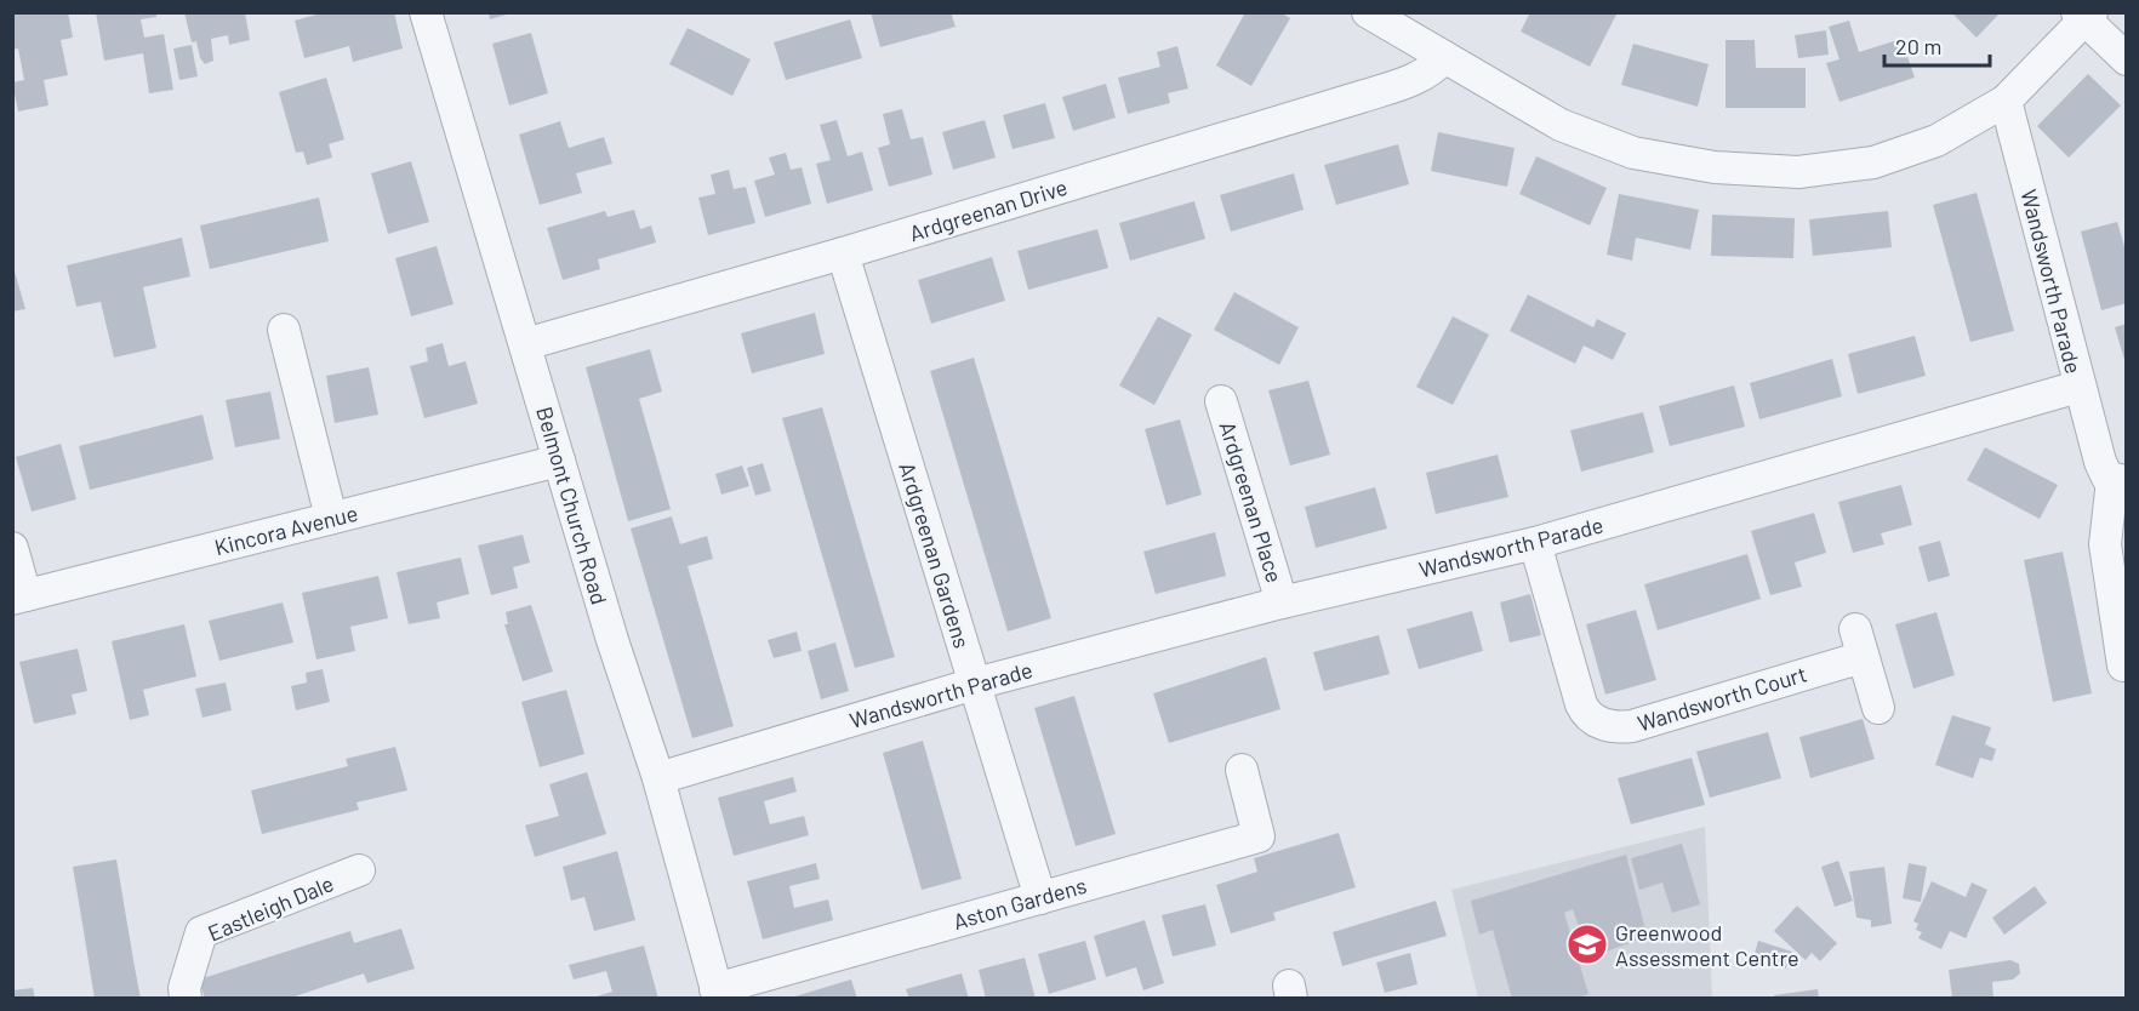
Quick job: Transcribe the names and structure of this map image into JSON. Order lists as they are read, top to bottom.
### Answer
{
  "streets": {
    "street": [
      "Ardgreenan Drive",
      "Wandsworth Parade",
      "Ardgreenan Place",
      "Belmont Church Road",
      "Kincora Avenue",
      "Ardgreenan Gardens",
      "Wandsworth Court",
      "Aston Gardens",
      "Eastleigh Dale"
    ]
  },
  "crossings": [
    ["Ardgreenan Drive", "Belmont Church Road"],
    ["Ardgreenan Drive", "Ardgreenan Gardens"],
    ["Wandsworth Parade", "Ardgreenan Place"],
    ["Wandsworth Parade", "Belmont Church Road"],
    ["Wandsworth Parade", "Ardgreenan Gardens"],
    ["Wandsworth Parade", "Wandsworth Court"],
    ["Belmont Church Road", "Kincora Avenue"],
    ["Belmont Church Road", "Aston Gardens"],
    ["Ardgreenan Gardens", "Aston Gardens"]
  ],
  "places": {
    "school or university": ["Greenwood Assessment Centre"]
  },
  "scale_bar": "20 m"
}
